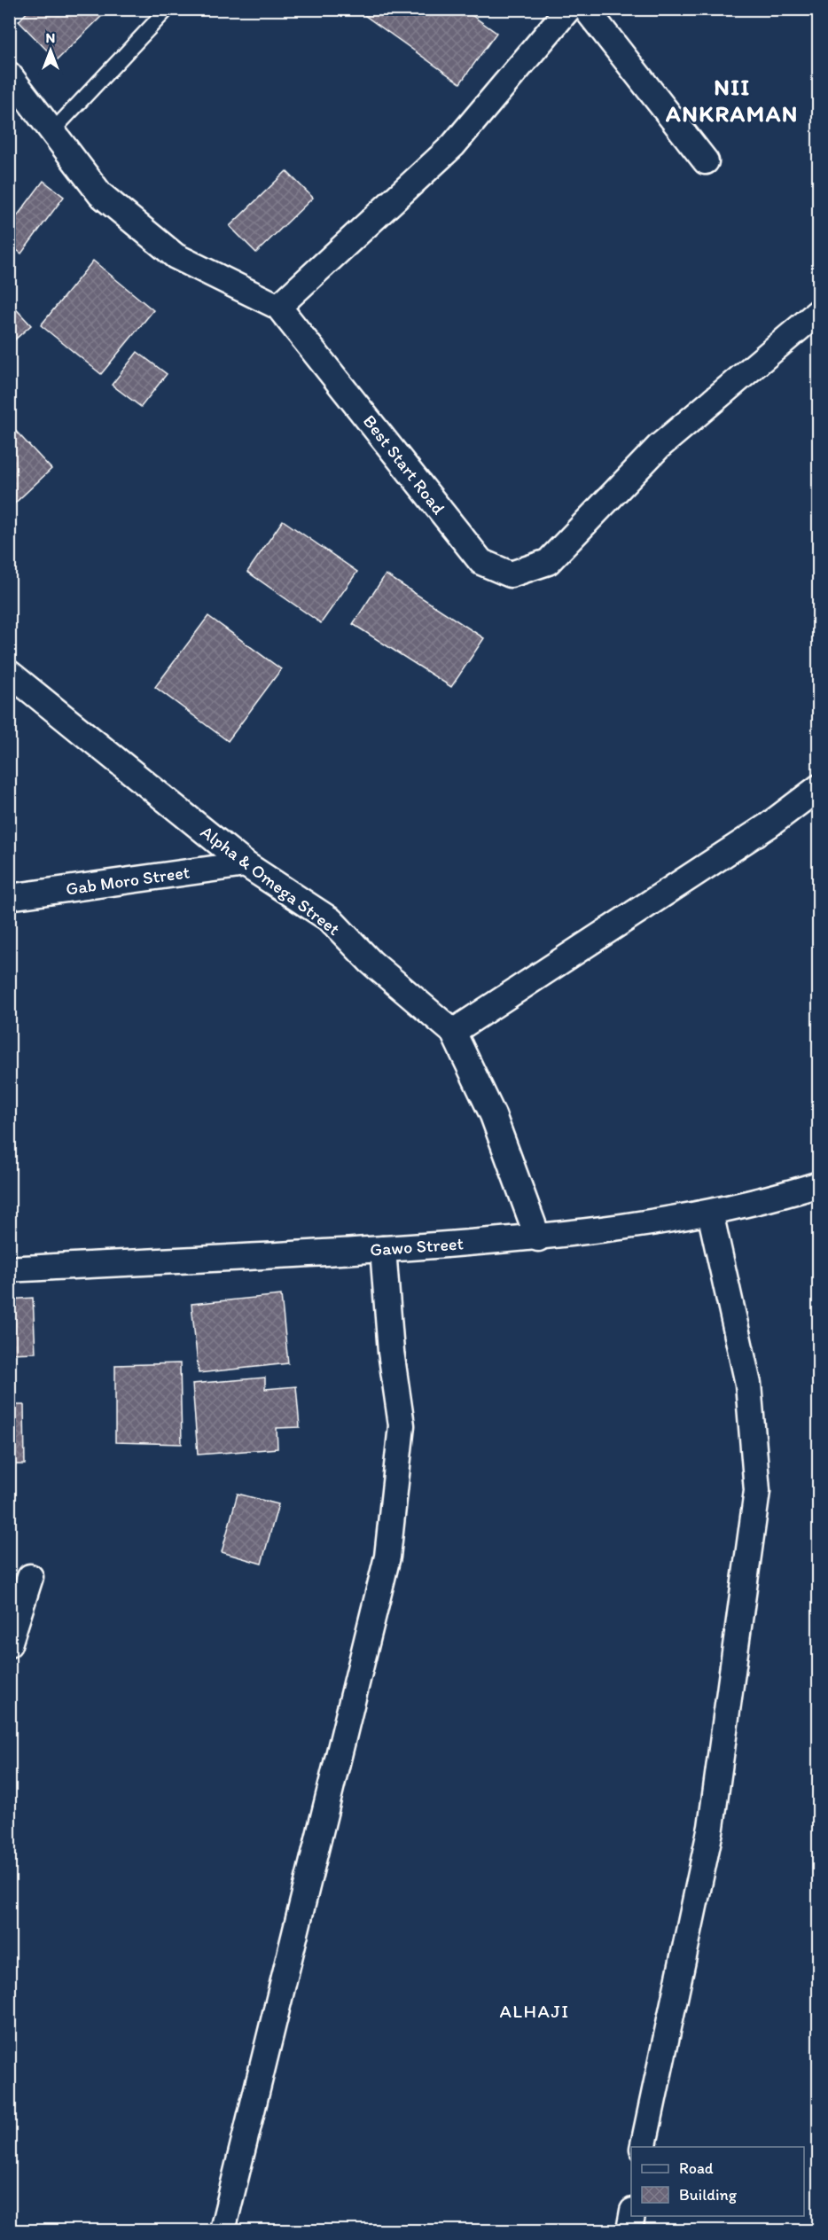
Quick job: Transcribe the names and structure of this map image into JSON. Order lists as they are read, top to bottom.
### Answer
{
  "streets": {
    "street": [
      "Best Start Road",
      "Gab Moro Street",
      "Alpha & Omega Street",
      "Gawo Street"
    ]
  },
  "crossings": [
    ["Gab Moro Street", "Alpha & Omega Street"],
    ["Alpha & Omega Street", "Gawo Street"]
  ],
  "districts": ["NII ANKRAMAN", "ALHAJI"],
  "legend": ["Road", "Building"],
  "north": "top"
}
